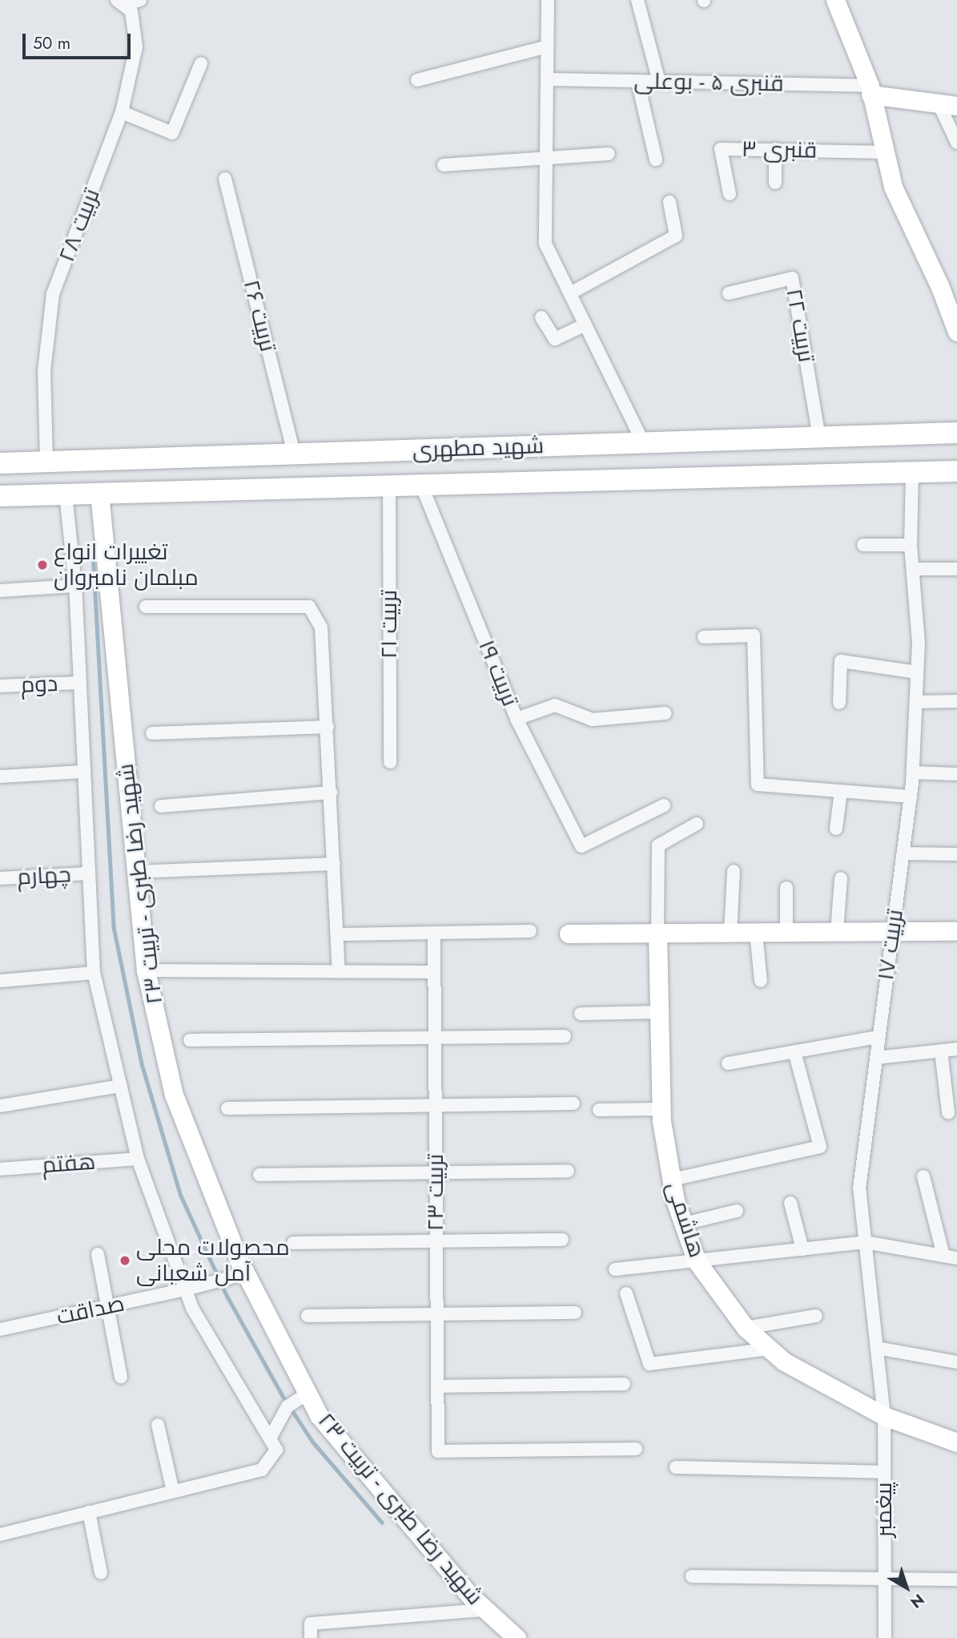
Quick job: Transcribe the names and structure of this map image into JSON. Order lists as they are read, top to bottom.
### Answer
{
  "streets": {
    "main road": ["شهید مطهری"],
    "street": [
      "قنبری ۵ - بوعلی",
      "قنبری ۳",
      "تربیت ۲۸",
      "تربیت ۲۶",
      "تربیت ۲۲",
      "تربیت ۲۱",
      "تربیت ۱۹",
      "دوم",
      "چهارم",
      "شهید رضا طبری - تربیت ۲۳",
      "تربیت ۱۷",
      "هفتم",
      "تربیت ۲۳",
      "هاشمی",
      "صداقت",
      "پیغمبر"
    ]
  },
  "crossings": [
    ["تربیت ۲۸", "شهید مطهری"],
    ["تربیت ۲۶", "شهید مطهری"],
    ["تربیت ۲۲", "شهید مطهری"],
    ["شهید مطهری", "تربیت ۲۱"],
    ["شهید مطهری", "تربیت ۱۹"],
    ["شهید مطهری", "شهید رضا طبری - تربیت ۲۳"],
    ["شهید مطهری", "تربیت ۱۷"],
    ["شهید رضا طبری - تربیت ۲۳", "صداقت"],
    ["تربیت ۱۷", "هاشمی"],
    ["تربیت ۱۷", "پیغمبر"],
    ["هاشمی", "پیغمبر"]
  ],
  "places": ["تغییرات انواع مبلمان نامبروان", "محصولات محلی آمل شعبانی"],
  "scale_bar": "50 m",
  "north": "bottom right"
}
